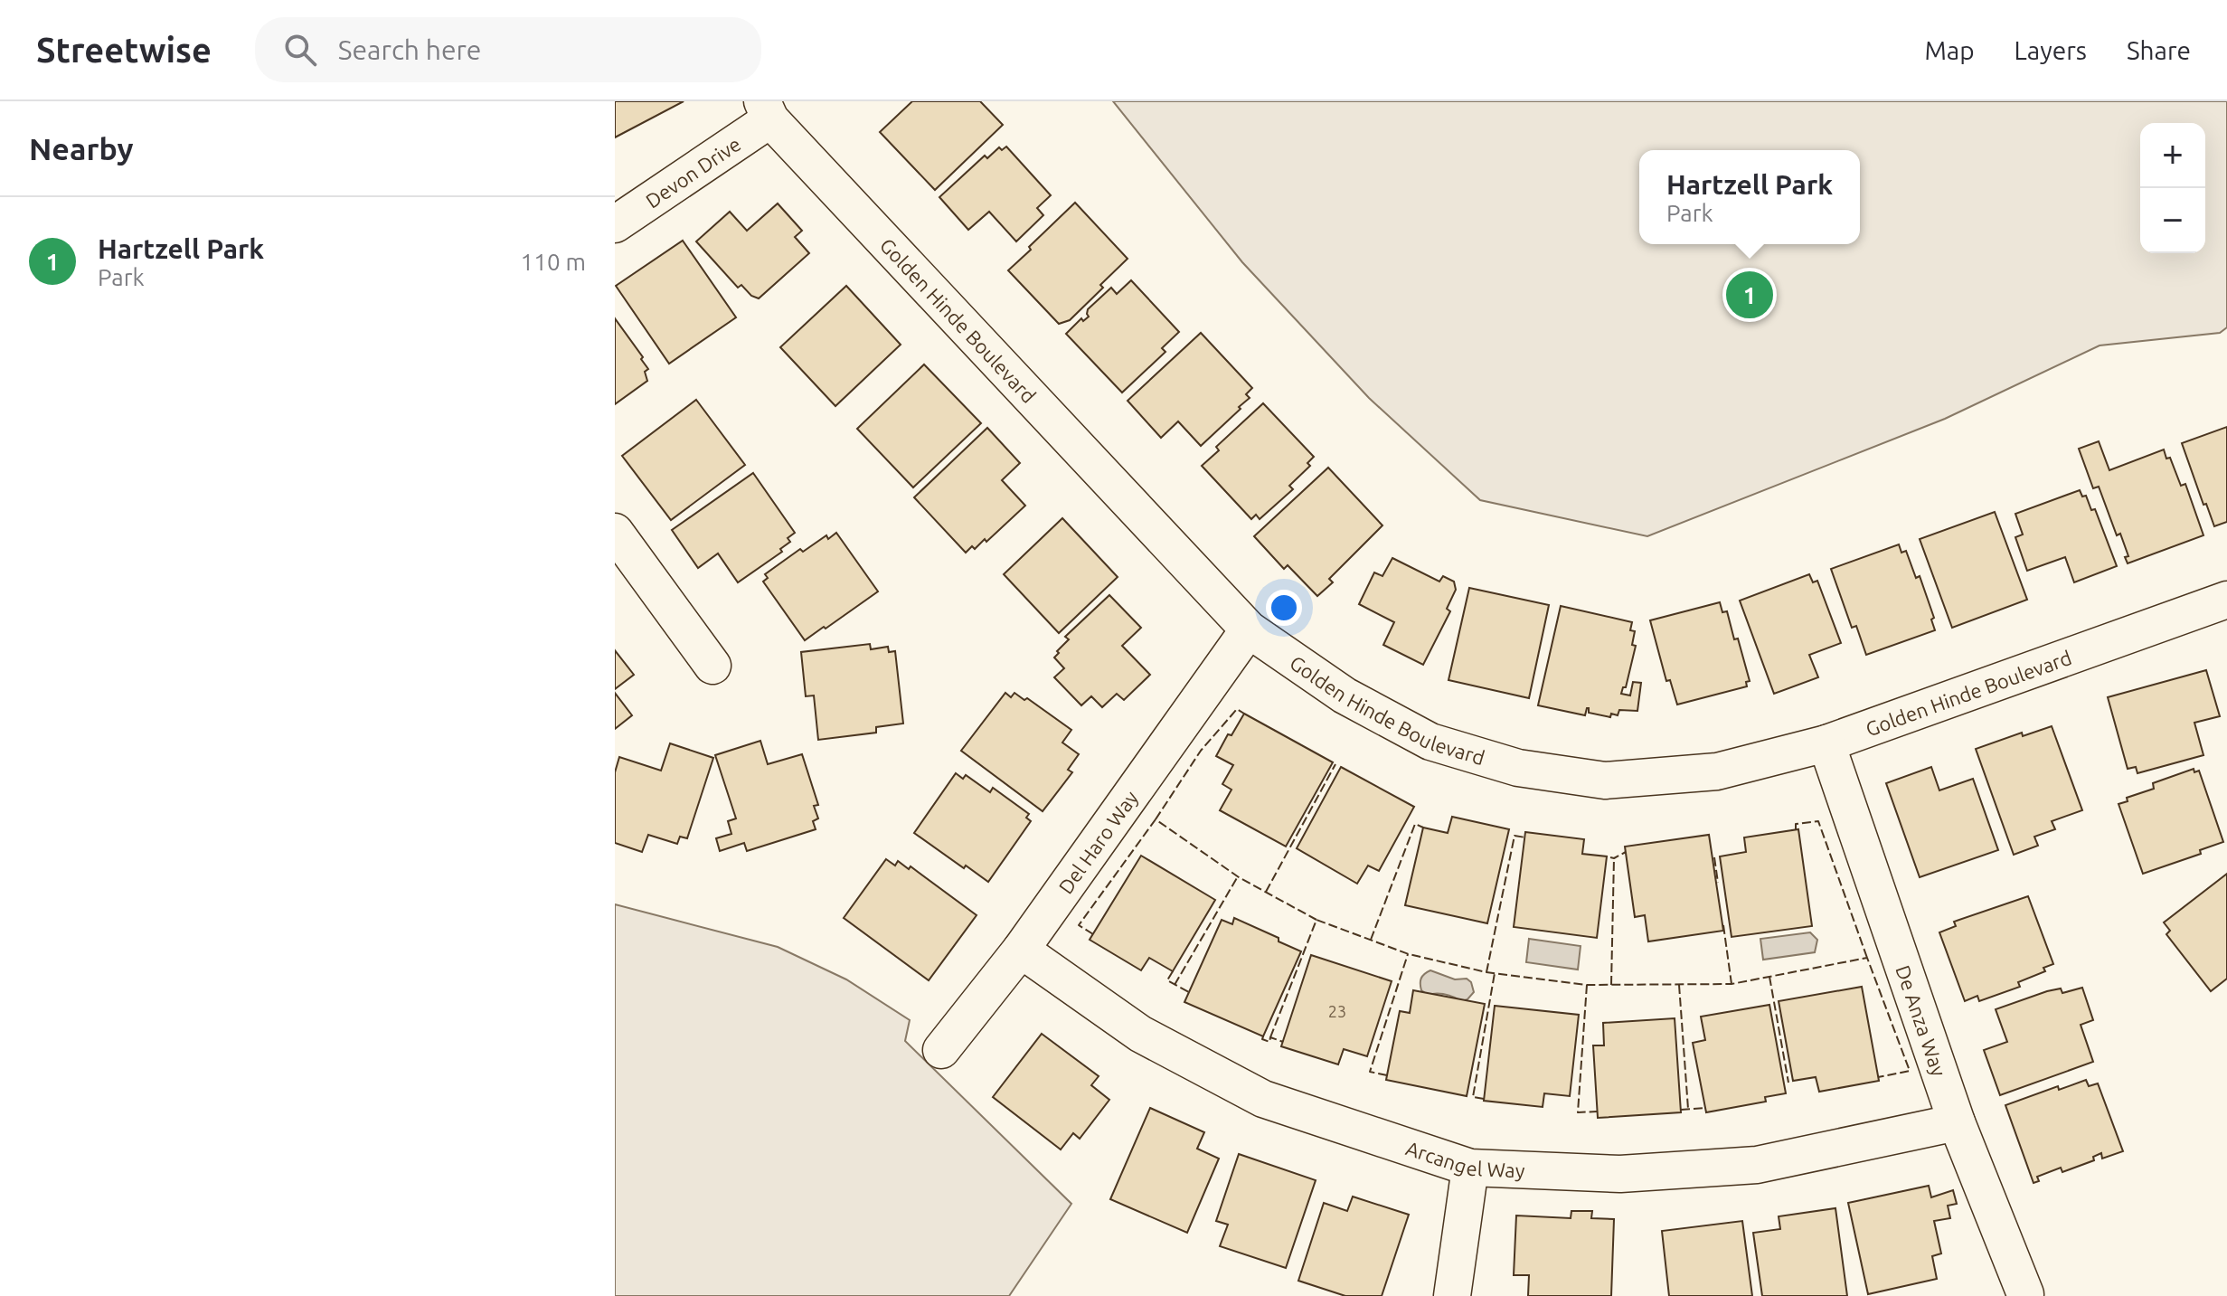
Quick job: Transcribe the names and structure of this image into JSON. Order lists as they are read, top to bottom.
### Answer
{
  "streets": {
    "street": [
      "Devon Drive",
      "Golden Hinde Boulevard",
      "Del Haro Way",
      "De Anza Way",
      "Arcangel Way"
    ]
  },
  "crossings": [
    ["Devon Drive", "Golden Hinde Boulevard"],
    ["Golden Hinde Boulevard", "Del Haro Way"],
    ["Golden Hinde Boulevard", "De Anza Way"],
    ["Del Haro Way", "Arcangel Way"],
    ["De Anza Way", "Arcangel Way"]
  ],
  "house_numbers": ["23"],
  "page": {
    "header": "Streetwise",
    "search": "Search here",
    "nav": ["Map", "Layers", "Share"],
    "heading": "Nearby",
    "map_buttons": ["+", "−"],
    "popup": ["Hartzell Park", "Park"],
    "list": [
      {
        "mark": "1",
        "name": "Hartzell Park",
        "note": "Park",
        "value": "110 m"
      }
    ],
    "pins": "1"
  }
}
